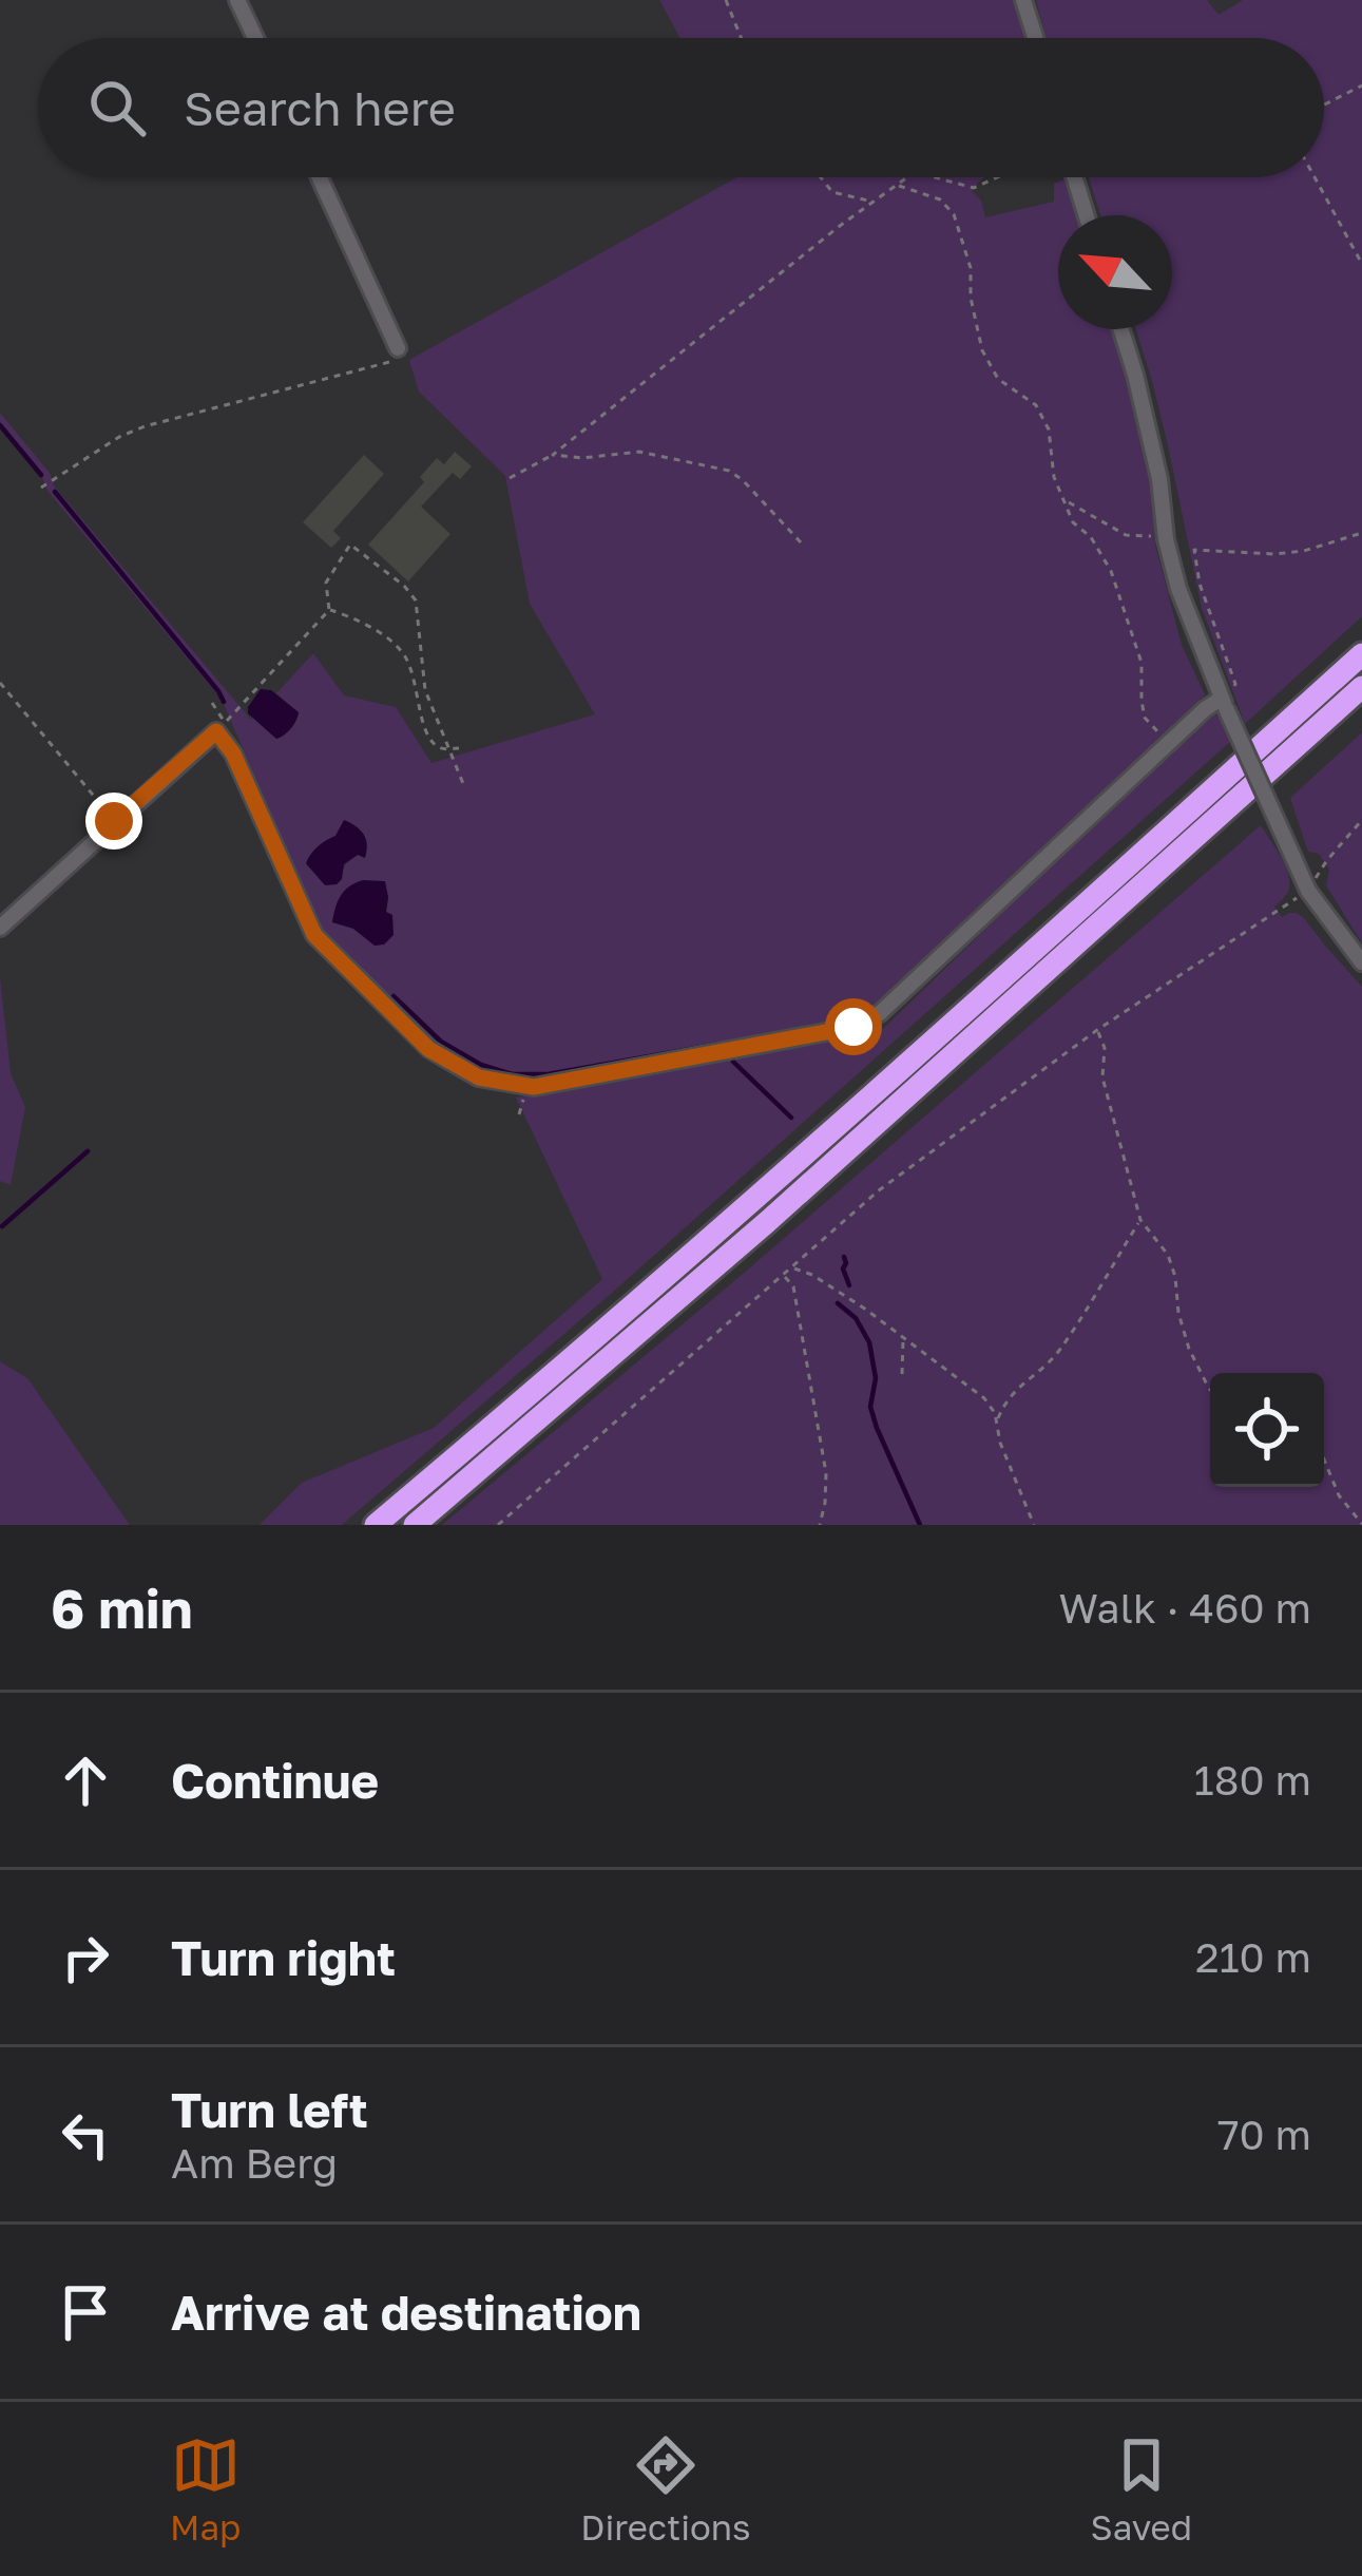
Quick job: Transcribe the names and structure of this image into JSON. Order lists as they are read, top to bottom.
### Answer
{
  "north": "top left",
  "page": {
    "search": "Search here",
    "heading": ["6 min", "Walk · 460 m"],
    "list": [
      ["Continue", "180 m"],
      ["Turn right", "210 m"],
      ["Turn left", "Am Berg", "70 m"],
      "Arrive at destination"
    ],
    "nav": ["Map", "Directions", "Saved"]
  }
}
